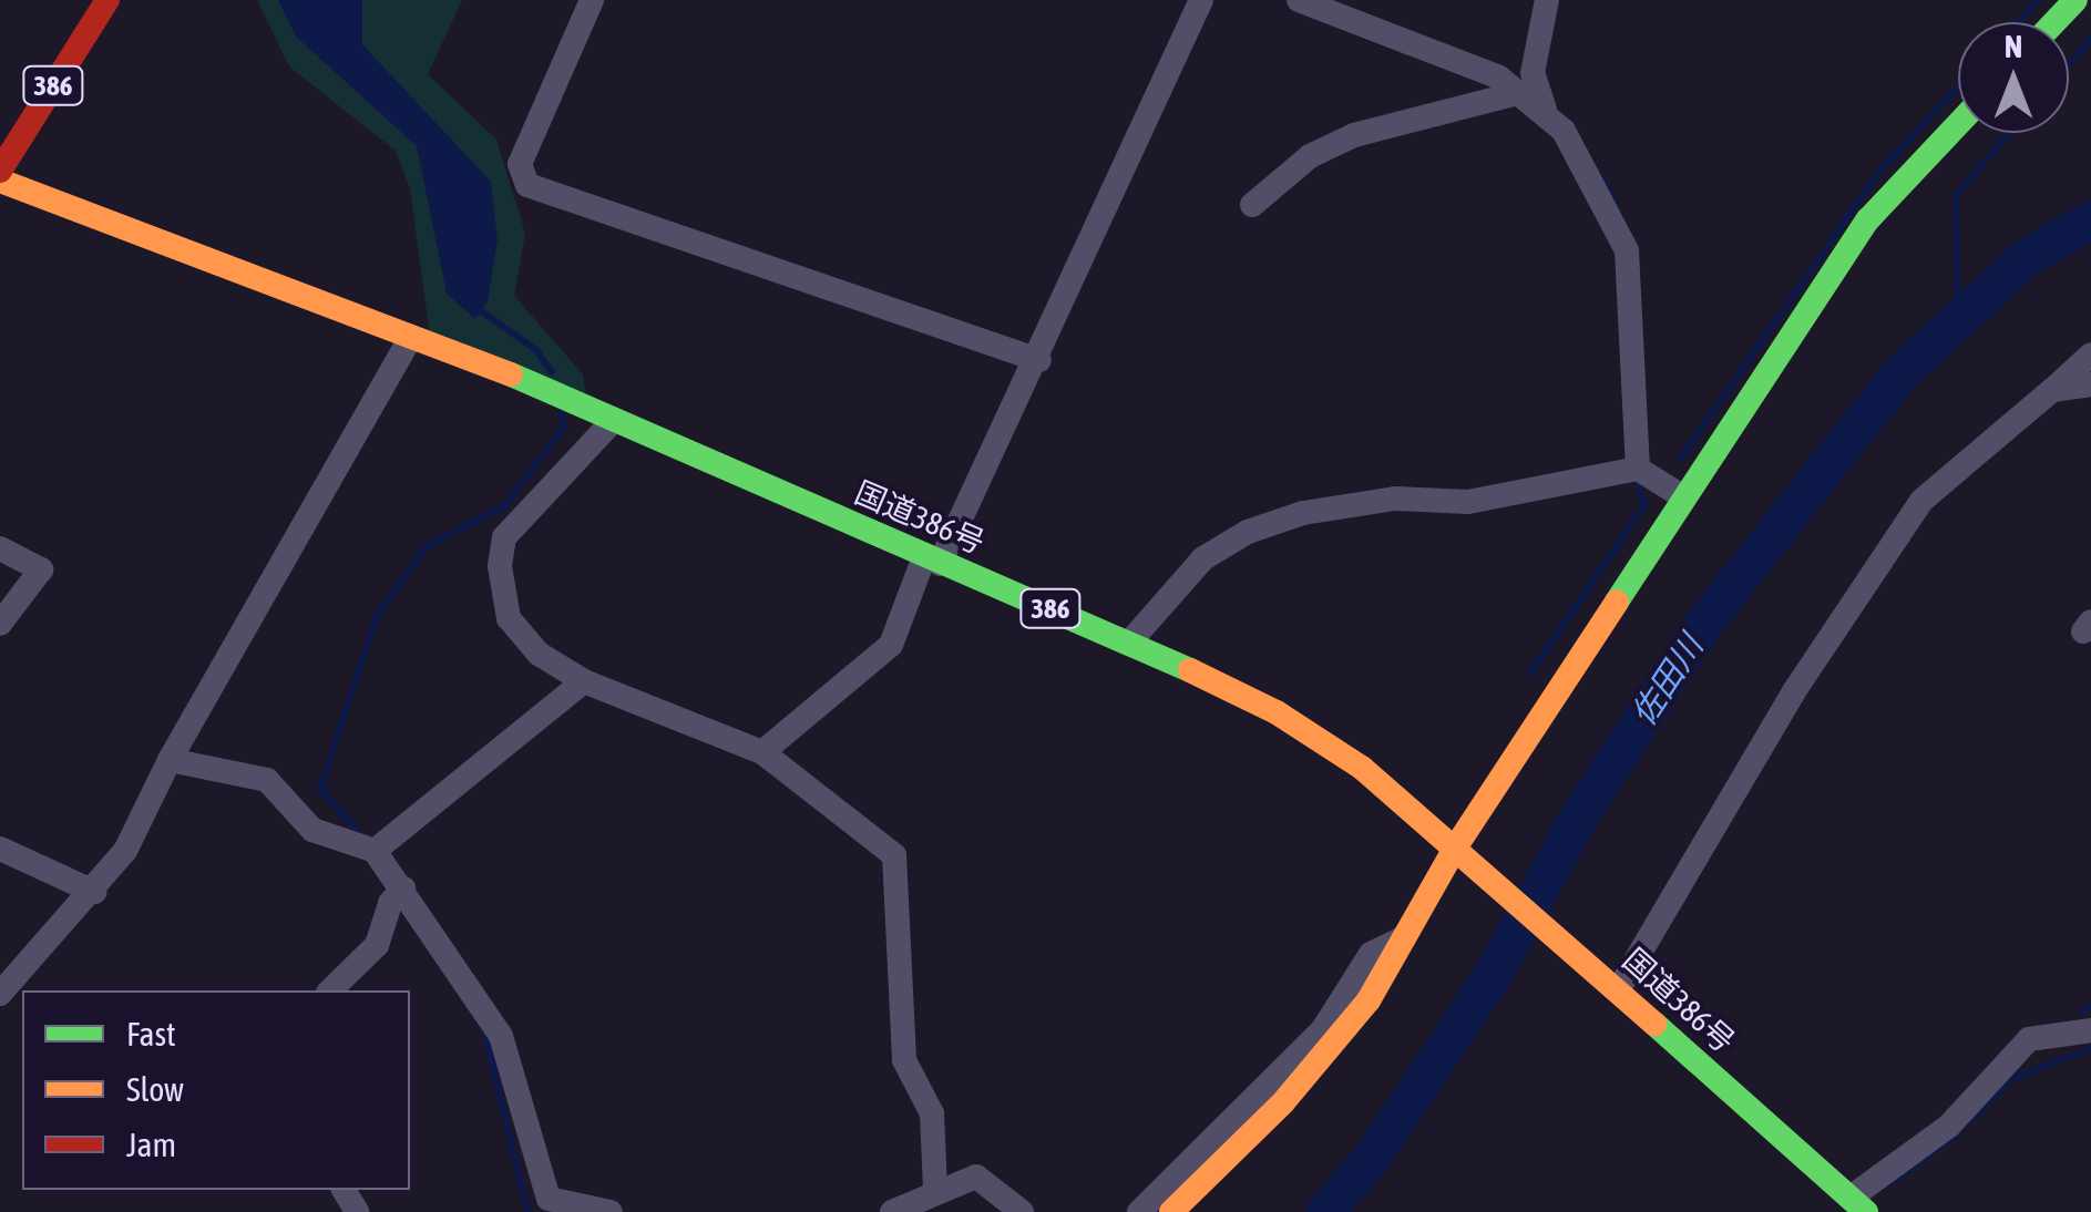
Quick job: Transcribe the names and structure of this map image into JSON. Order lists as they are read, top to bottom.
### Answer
{
  "streets": {
    "main road": ["386", "国道386号"]
  },
  "water": ["佐田川"],
  "legend": ["Fast", "Slow", "Jam"],
  "north": "top"
}
